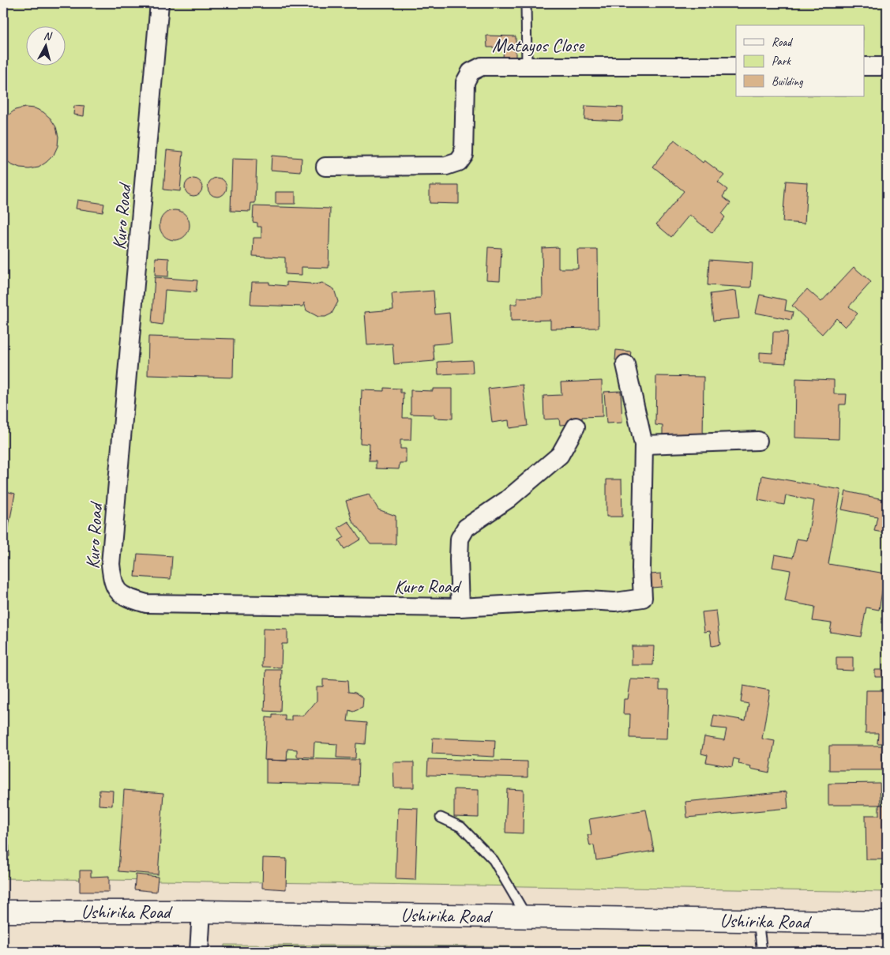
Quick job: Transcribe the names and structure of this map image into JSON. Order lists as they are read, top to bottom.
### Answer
{
  "streets": {
    "street": ["Matayos Close", "Kuro Road", "Ushirika Road"]
  },
  "legend": ["Road", "Park", "Building"],
  "north": "top"
}
